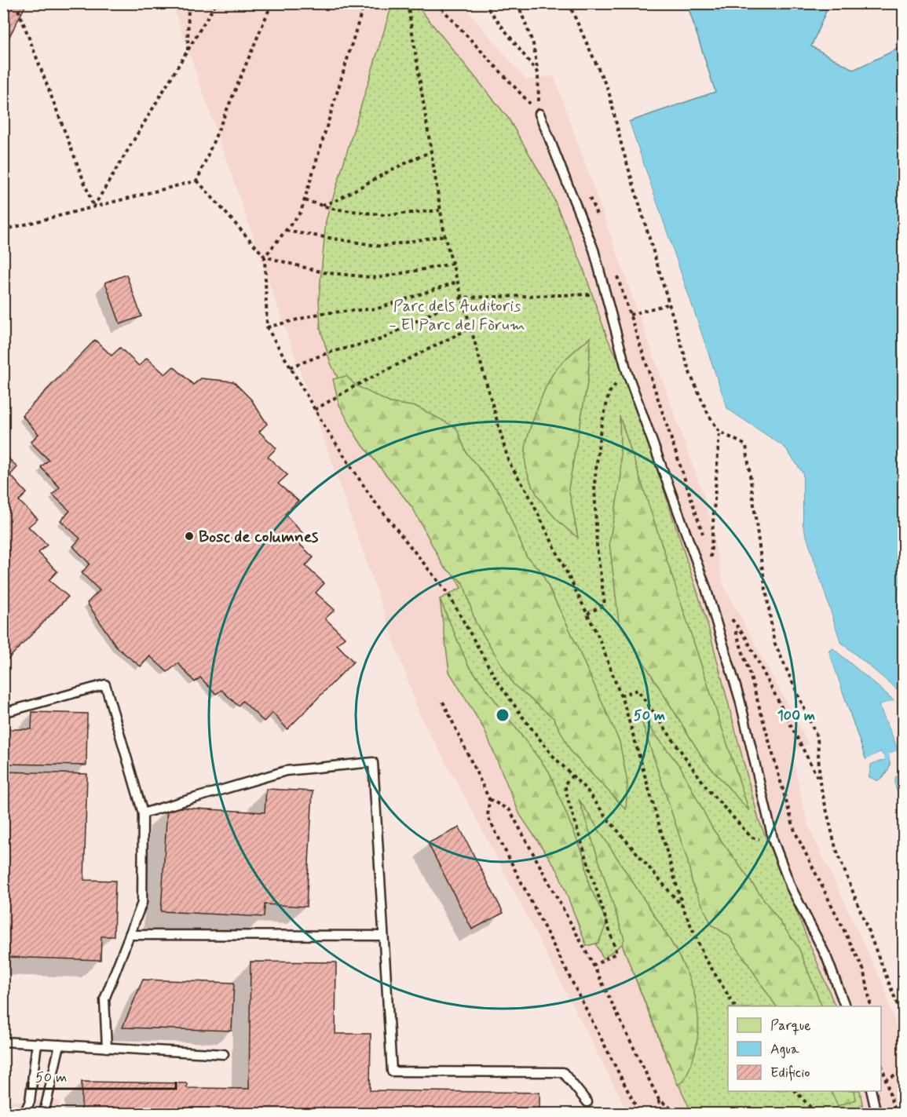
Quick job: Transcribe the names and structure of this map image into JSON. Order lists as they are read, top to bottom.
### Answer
{
  "parks": ["Parc dels Auditoris - El Parc del Fòrum"],
  "places": ["Bosc de columnes"],
  "legend": ["Parque", "Agua", "Edificio"],
  "scale_bar": "50 m",
  "rings": ["50 m", "100 m"]
}
